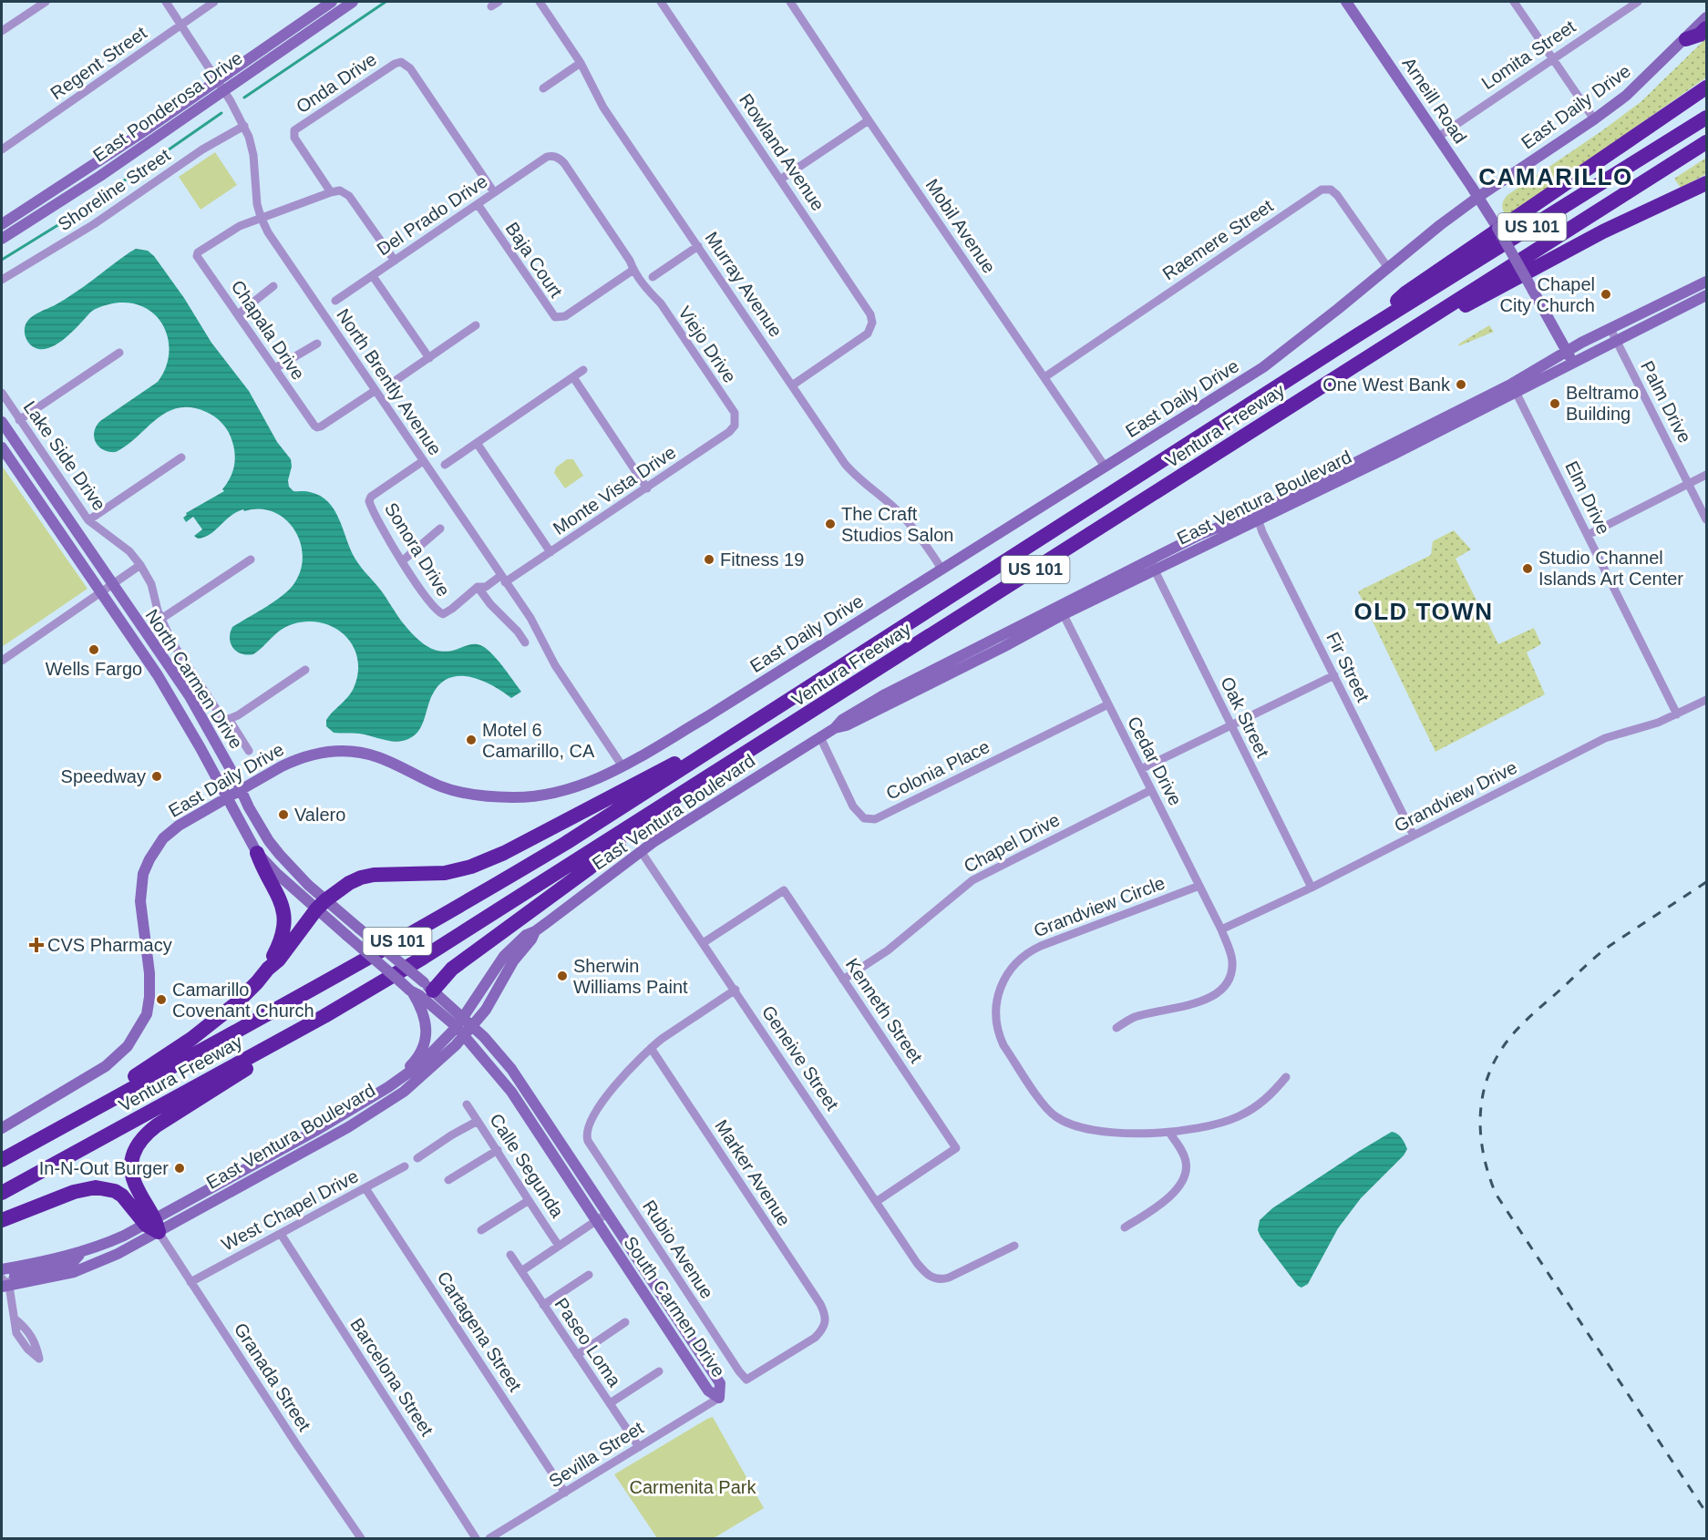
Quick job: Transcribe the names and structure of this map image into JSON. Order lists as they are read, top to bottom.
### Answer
{
  "streets": {
    "highway": ["US 101", "Ventura Freeway"],
    "main road": [
      "Arneill Road",
      "East Ponderosa Drive",
      "East Daily Drive",
      "East Ventura Boulevard",
      "North Carmen Drive",
      "South Carmen Drive"
    ],
    "street": [
      "Lomita Street",
      "Regent Street",
      "Onda Drive",
      "Rowland Avenue",
      "Shoreline Street",
      "Del Prado Drive",
      "Mobil Avenue",
      "Raemere Street",
      "Baja Court",
      "Murray Avenue",
      "Chapala Drive",
      "Viejo Drive",
      "North Brently Avenue",
      "Palm Drive",
      "Lake Side Drive",
      "Monte Vista Drive",
      "Elm Drive",
      "Sonora Drive",
      "Fir Street",
      "Oak Street",
      "Cedar Drive",
      "Colonia Place",
      "Grandview Drive",
      "Chapel Drive",
      "Grandview Circle",
      "Kenneth Street",
      "Geneive Street",
      "Calle Segunda",
      "Marker Avenue",
      "West Chapel Drive",
      "Rubio Avenue",
      "Cartagena Street",
      "Paseo Loma",
      "Granada Street",
      "Barcelona Street",
      "Sevilla Street"
    ]
  },
  "crossings": [
    ["Lomita Street", "Arneill Road"],
    ["Regent Street", "North Brently Avenue"],
    ["Onda Drive", "Del Prado Drive"],
    ["Arneill Road", "East Daily Drive"],
    ["Arneill Road", "East Ventura Boulevard"],
    ["East Ponderosa Drive", "North Brently Avenue"],
    ["East Daily Drive", "Mobil Avenue"],
    ["East Daily Drive", "Raemere Street"],
    ["East Daily Drive", "Murray Avenue"],
    ["East Daily Drive", "North Brently Avenue"],
    ["East Daily Drive", "North Carmen Drive"],
    ["Rowland Avenue", "Murray Avenue"],
    ["Shoreline Street", "North Brently Avenue"],
    ["Del Prado Drive", "Baja Court"],
    ["Del Prado Drive", "Viejo Drive"],
    ["Mobil Avenue", "Raemere Street"],
    ["Baja Court", "Viejo Drive"],
    ["Chapala Drive", "North Brently Avenue"],
    ["Viejo Drive", "Monte Vista Drive"],
    ["North Brently Avenue", "Monte Vista Drive"],
    ["North Brently Avenue", "Sonora Drive"],
    ["Palm Drive", "East Ventura Boulevard"],
    ["Monte Vista Drive", "Sonora Drive"],
    ["East Ventura Boulevard", "Elm Drive"],
    ["East Ventura Boulevard", "Fir Street"],
    ["East Ventura Boulevard", "North Carmen Drive"],
    ["East Ventura Boulevard", "Oak Street"],
    ["East Ventura Boulevard", "Cedar Drive"],
    ["East Ventura Boulevard", "Colonia Place"],
    ["East Ventura Boulevard", "Geneive Street"],
    ["East Ventura Boulevard", "South Carmen Drive"],
    ["East Ventura Boulevard", "Granada Street"],
    ["Elm Drive", "Grandview Drive"],
    ["Fir Street", "Grandview Drive"],
    ["North Carmen Drive", "South Carmen Drive"],
    ["Oak Street", "Grandview Drive"],
    ["Cedar Drive", "Colonia Place"],
    ["Cedar Drive", "Grandview Drive"],
    ["Cedar Drive", "Chapel Drive"],
    ["Cedar Drive", "Grandview Circle"],
    ["Chapel Drive", "Kenneth Street"],
    ["Kenneth Street", "Geneive Street"],
    ["Calle Segunda", "South Carmen Drive"],
    ["Calle Segunda", "Paseo Loma"],
    ["Marker Avenue", "Rubio Avenue"],
    ["West Chapel Drive", "Cartagena Street"],
    ["West Chapel Drive", "Granada Street"],
    ["West Chapel Drive", "Barcelona Street"],
    ["South Carmen Drive", "Sevilla Street"],
    ["Cartagena Street", "Sevilla Street"],
    ["Paseo Loma", "Sevilla Street"]
  ],
  "districts": ["CAMARILLO", "OLD TOWN"],
  "parks": ["Carmenita Park"],
  "places": {
    "other": [
      "Chapel City Church",
      "One West Bank",
      "Beltramo Building",
      "The Craft Studios Salon",
      "Fitness 19",
      "Studio Channel Islands Art Center",
      "Wells Fargo",
      "Motel 6 Camarillo, CA",
      "Speedway",
      "Valero",
      "Sherwin Williams Paint",
      "Camarillo Covenant Church",
      "In-N-Out Burger"
    ],
    "health": ["CVS Pharmacy"]
  }
}
